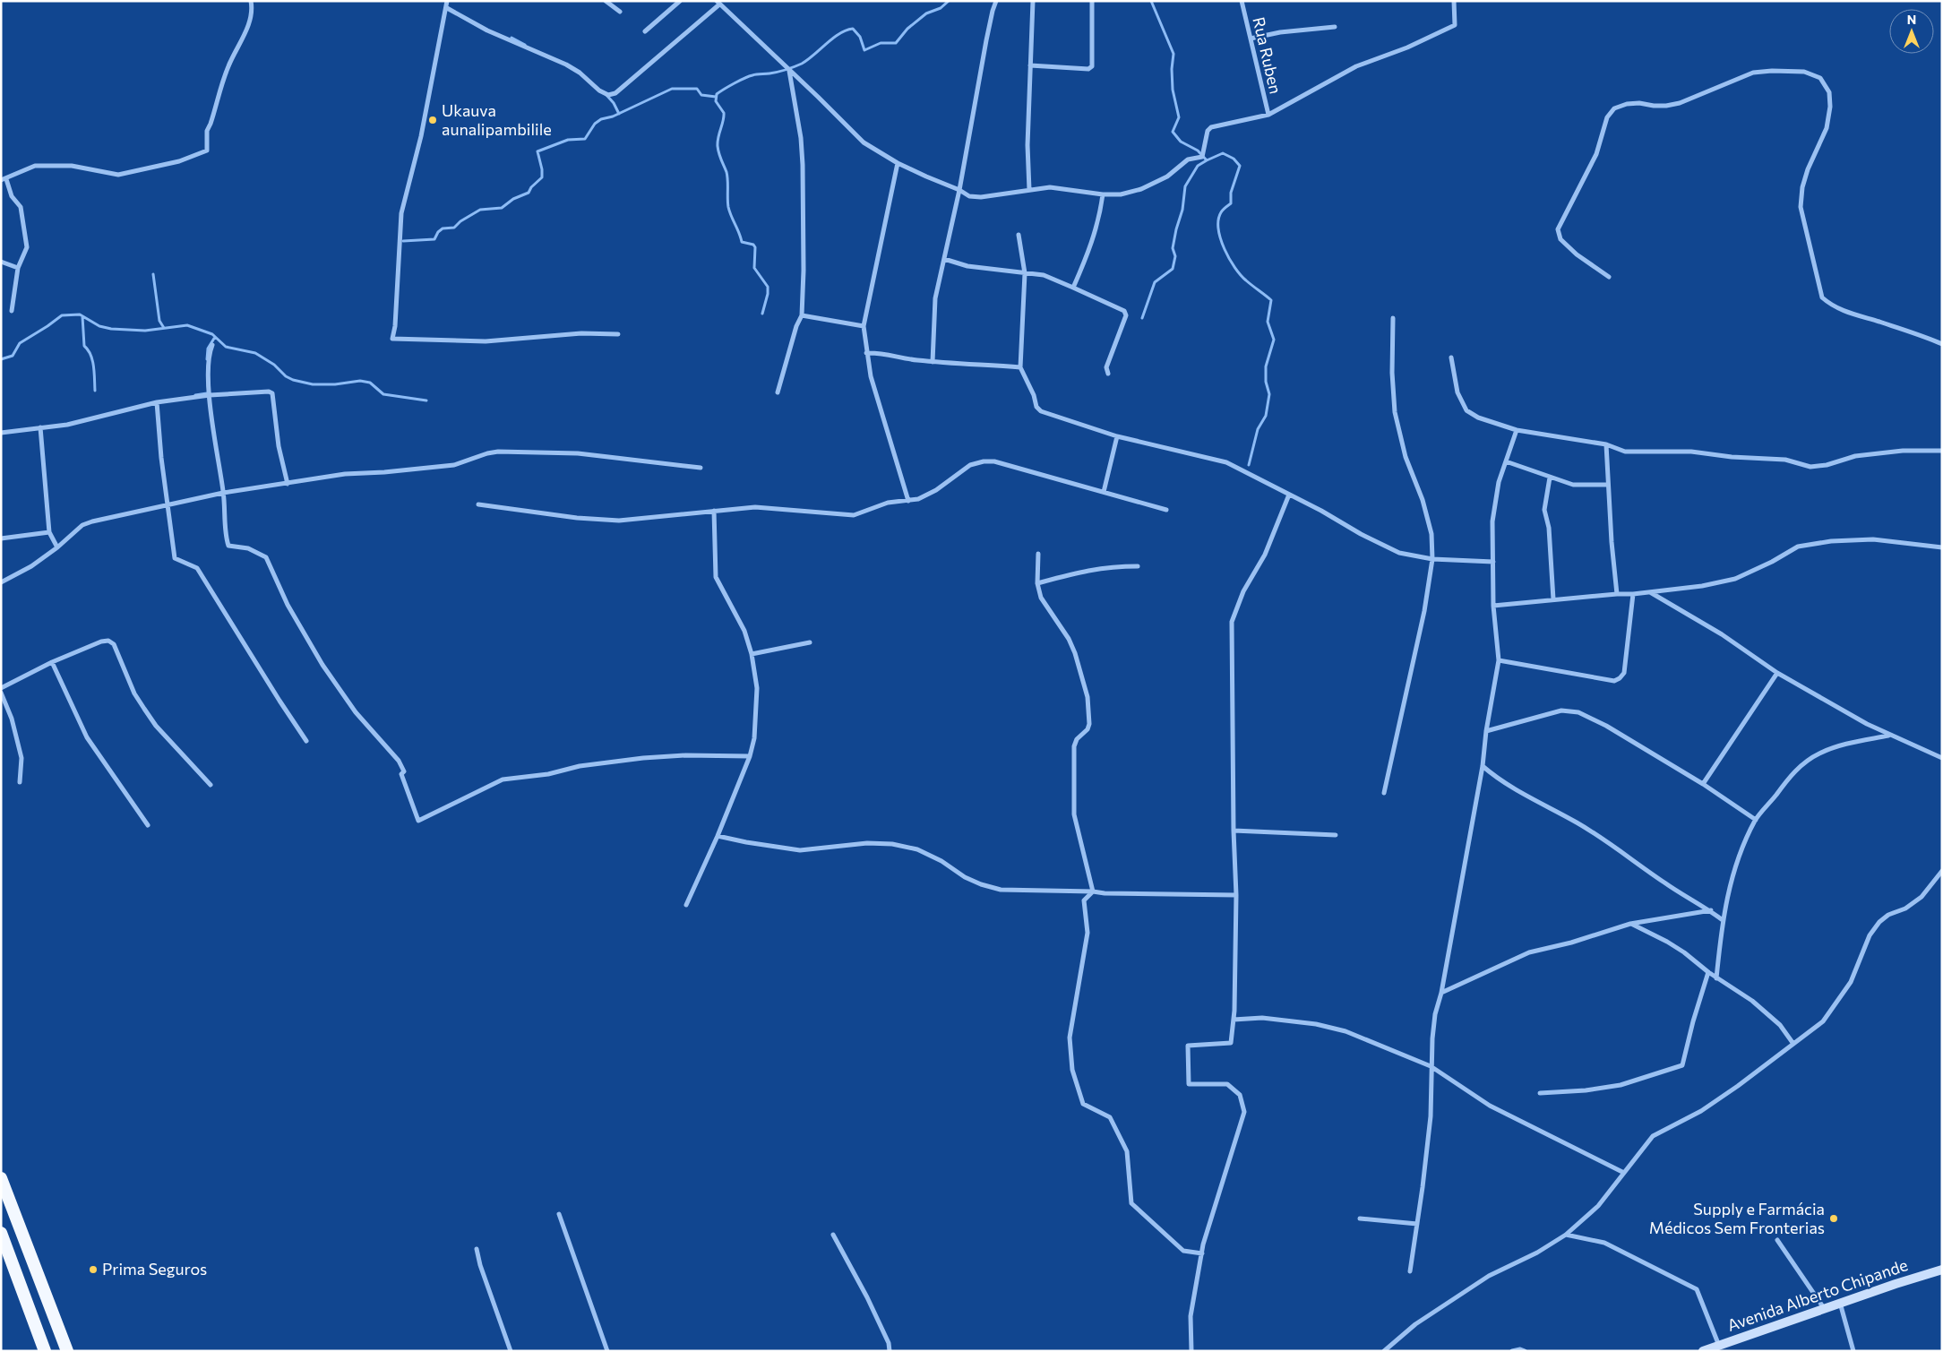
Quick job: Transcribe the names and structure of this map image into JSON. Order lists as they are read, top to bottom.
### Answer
{
  "streets": {
    "main road": ["Avenida Alberto Chipande"],
    "street": ["Rua Ruben"]
  },
  "places": ["Ukauva aunalipambilile", "Supply e Farmácia Médicos Sem Fronterias", "Prima Seguros"],
  "north": "top"
}
